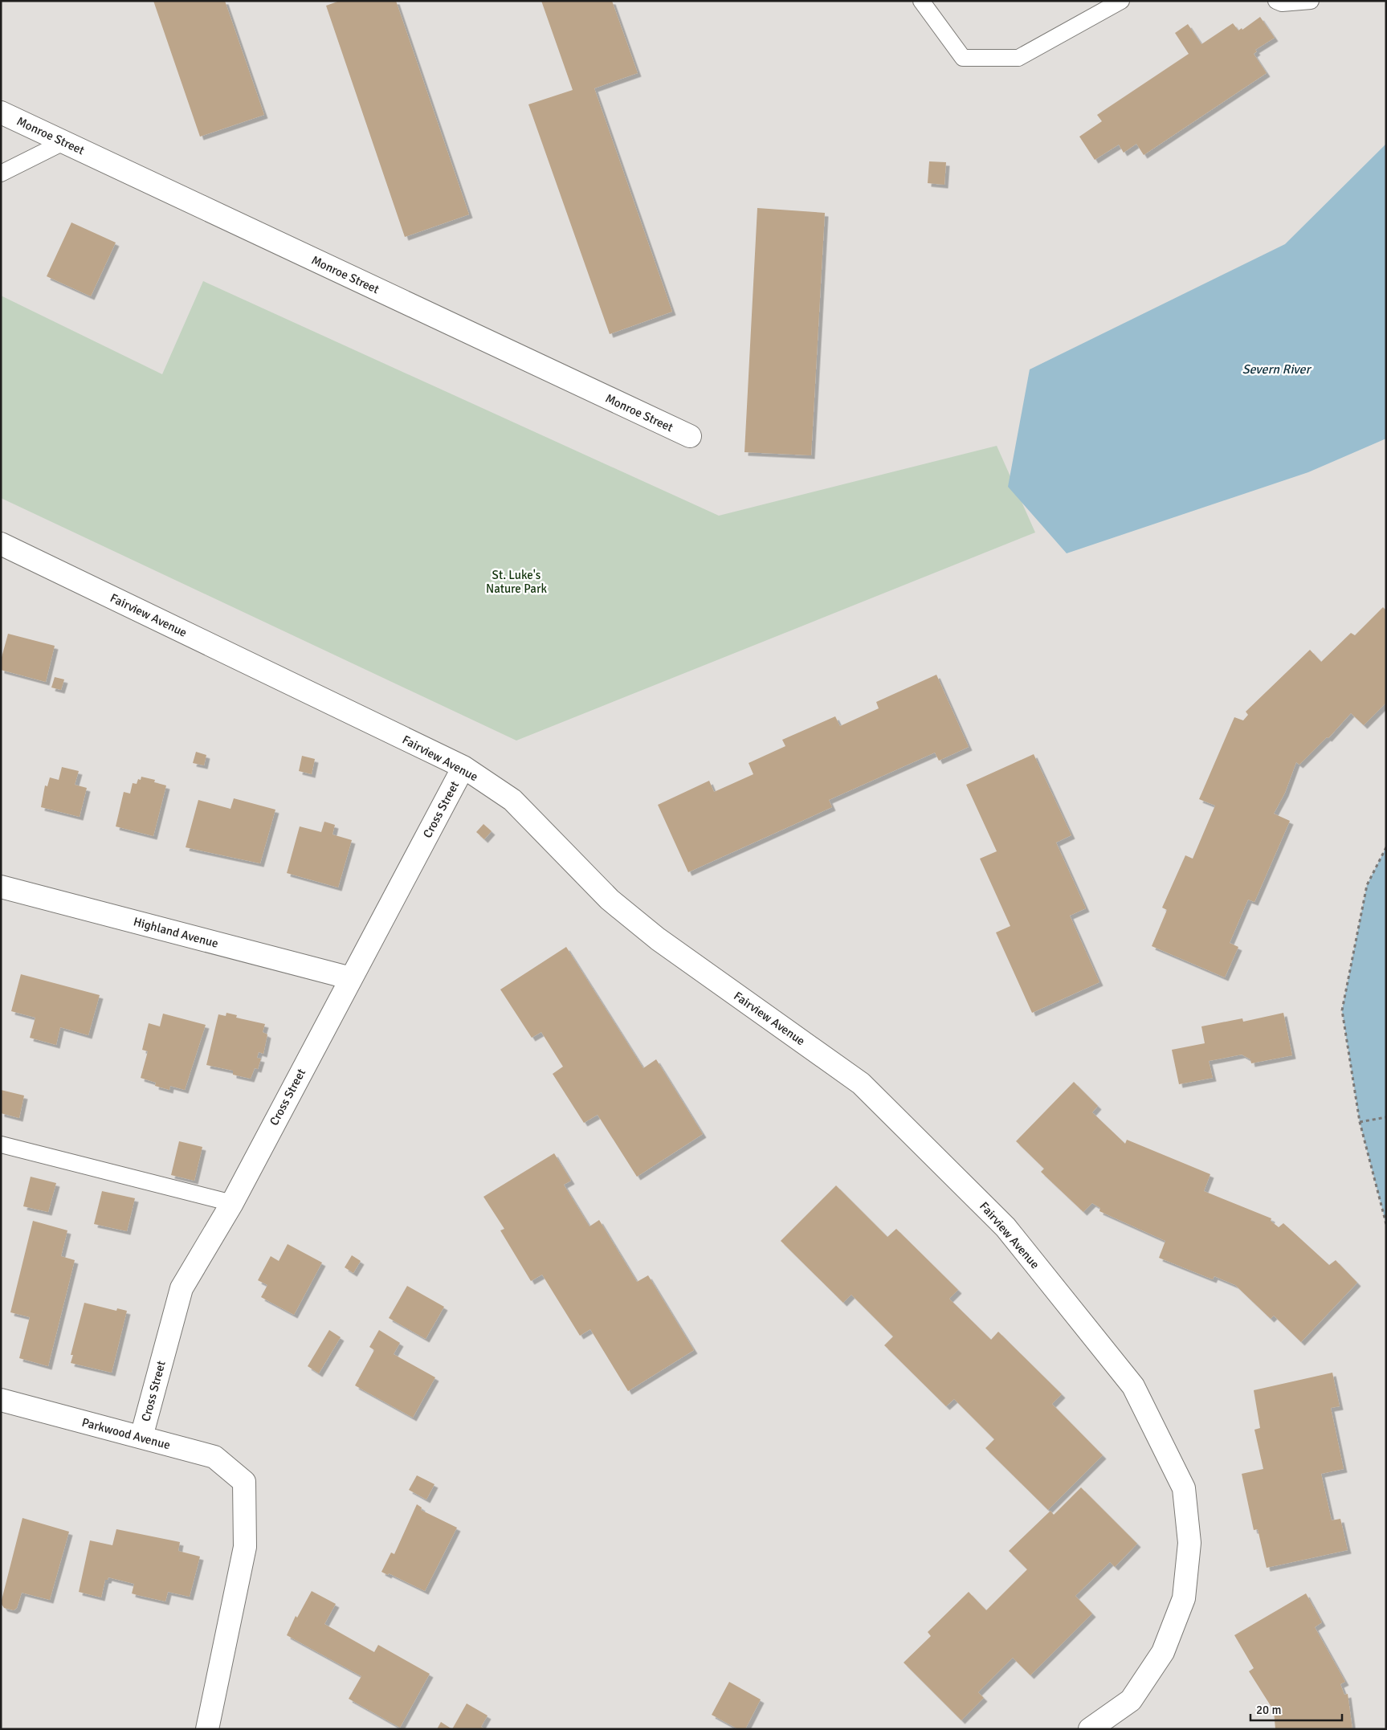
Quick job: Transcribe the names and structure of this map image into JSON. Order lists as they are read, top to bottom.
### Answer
{
  "streets": {
    "street": [
      "Monroe Street",
      "Fairview Avenue",
      "Cross Street",
      "Highland Avenue",
      "Parkwood Avenue"
    ]
  },
  "crossings": [
    ["Fairview Avenue", "Cross Street"],
    ["Cross Street", "Highland Avenue"],
    ["Cross Street", "Parkwood Avenue"]
  ],
  "water": ["Severn River"],
  "parks": ["St. Luke's Nature Park"],
  "scale_bar": "20 m"
}
